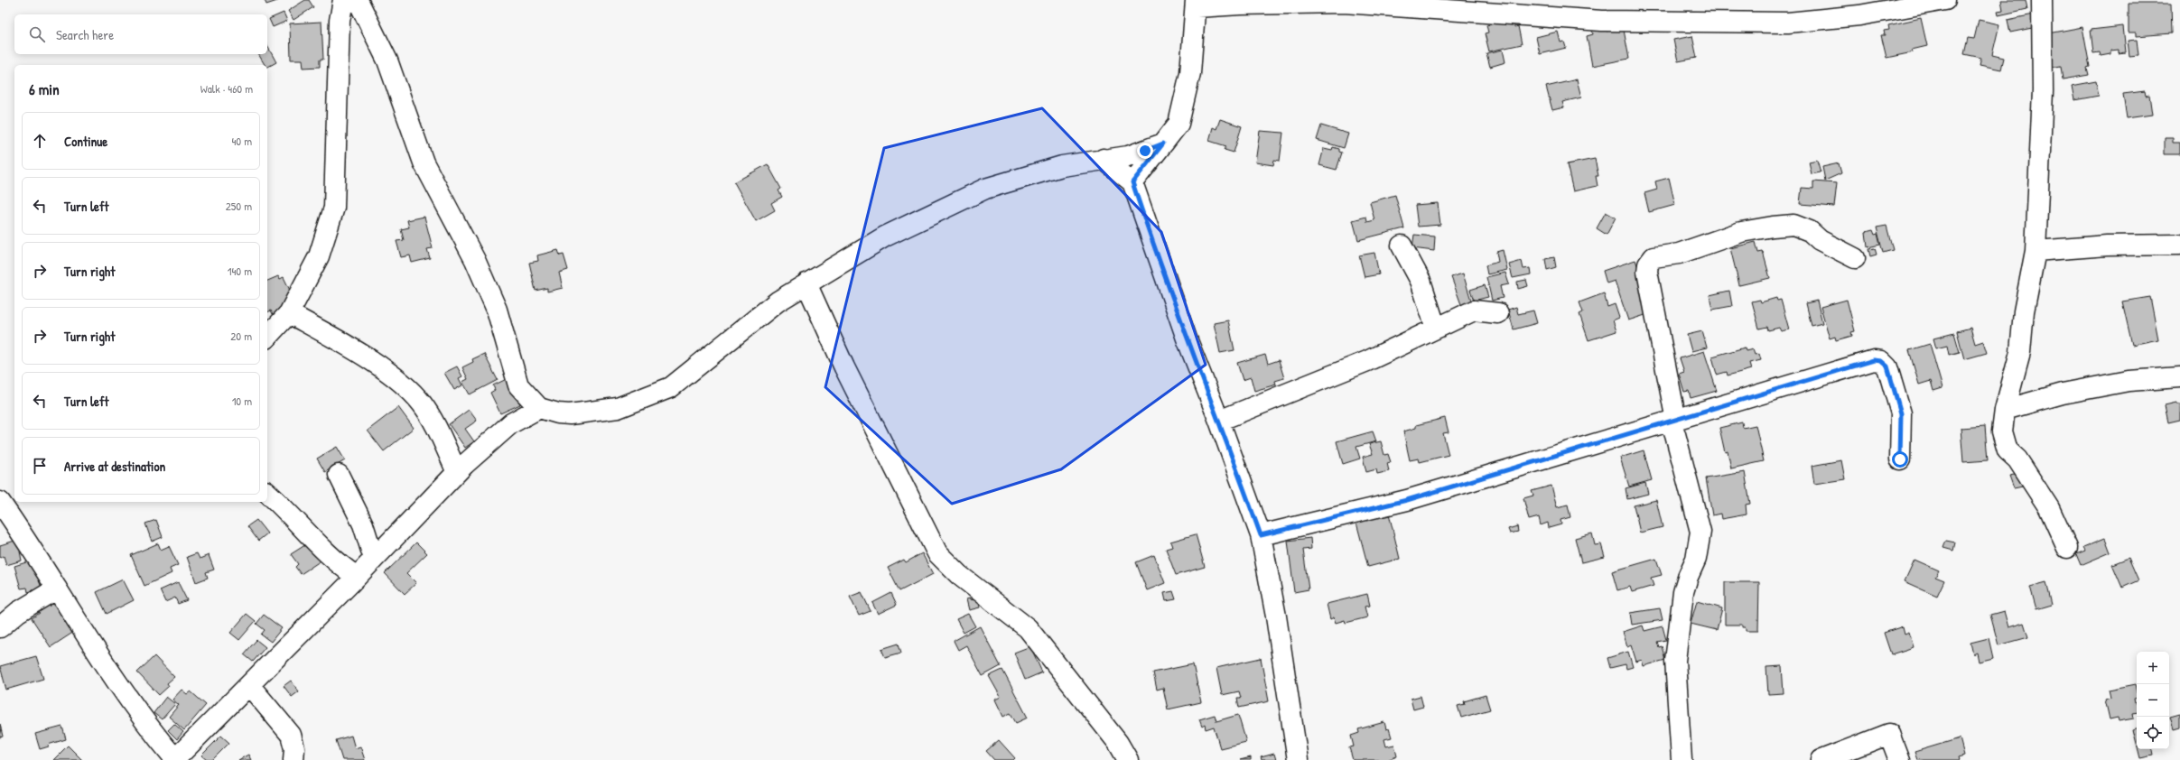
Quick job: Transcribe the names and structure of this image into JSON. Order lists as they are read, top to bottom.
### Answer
{
  "page": {
    "search": "Search here",
    "heading": ["6 min", "Walk · 460 m"],
    "list": [
      ["Continue", "40 m"],
      ["Turn left", "250 m"],
      ["Turn right", "140 m"],
      ["Turn right", "20 m"],
      ["Turn left", "10 m"],
      "Arrive at destination"
    ],
    "map_buttons": ["+", "−"]
  }
}
